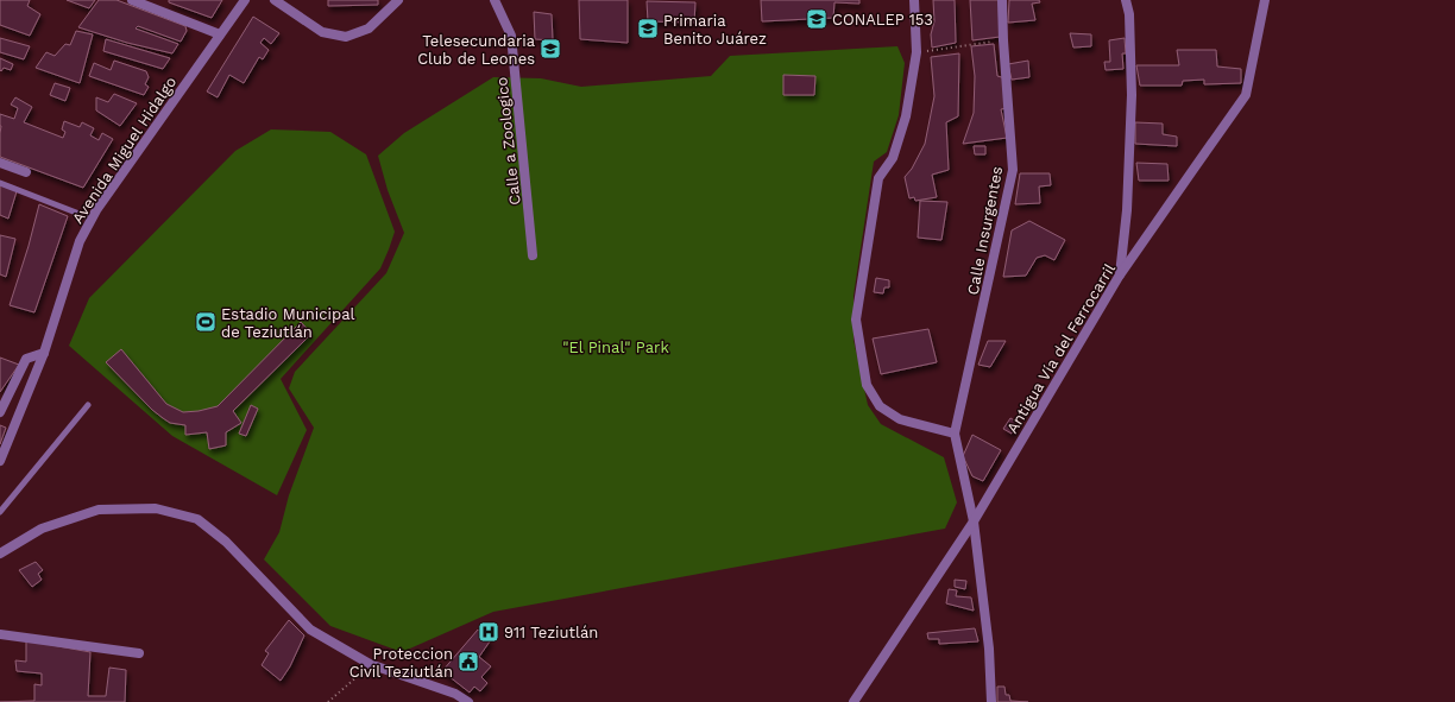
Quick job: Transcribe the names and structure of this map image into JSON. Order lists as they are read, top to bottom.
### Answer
{
  "streets": {
    "street": [
      "Calle a Zoologico",
      "Avenida Miguel Hidalgo",
      "Calle Insurgentes",
      "Antigua Vía del Ferrocarril"
    ]
  },
  "parks": ["\"El Pinal\" Park"],
  "places": {
    "school or university": ["CONALEP 153", "Primaria Benito Juárez", "Telesecundaria Club de Leones"],
    "sports": ["Estadio Municipal de Teziutlán"],
    "hospital": ["911 Teziutlán"],
    "public building": ["Proteccion Civil Teziutlán"]
  }
}
